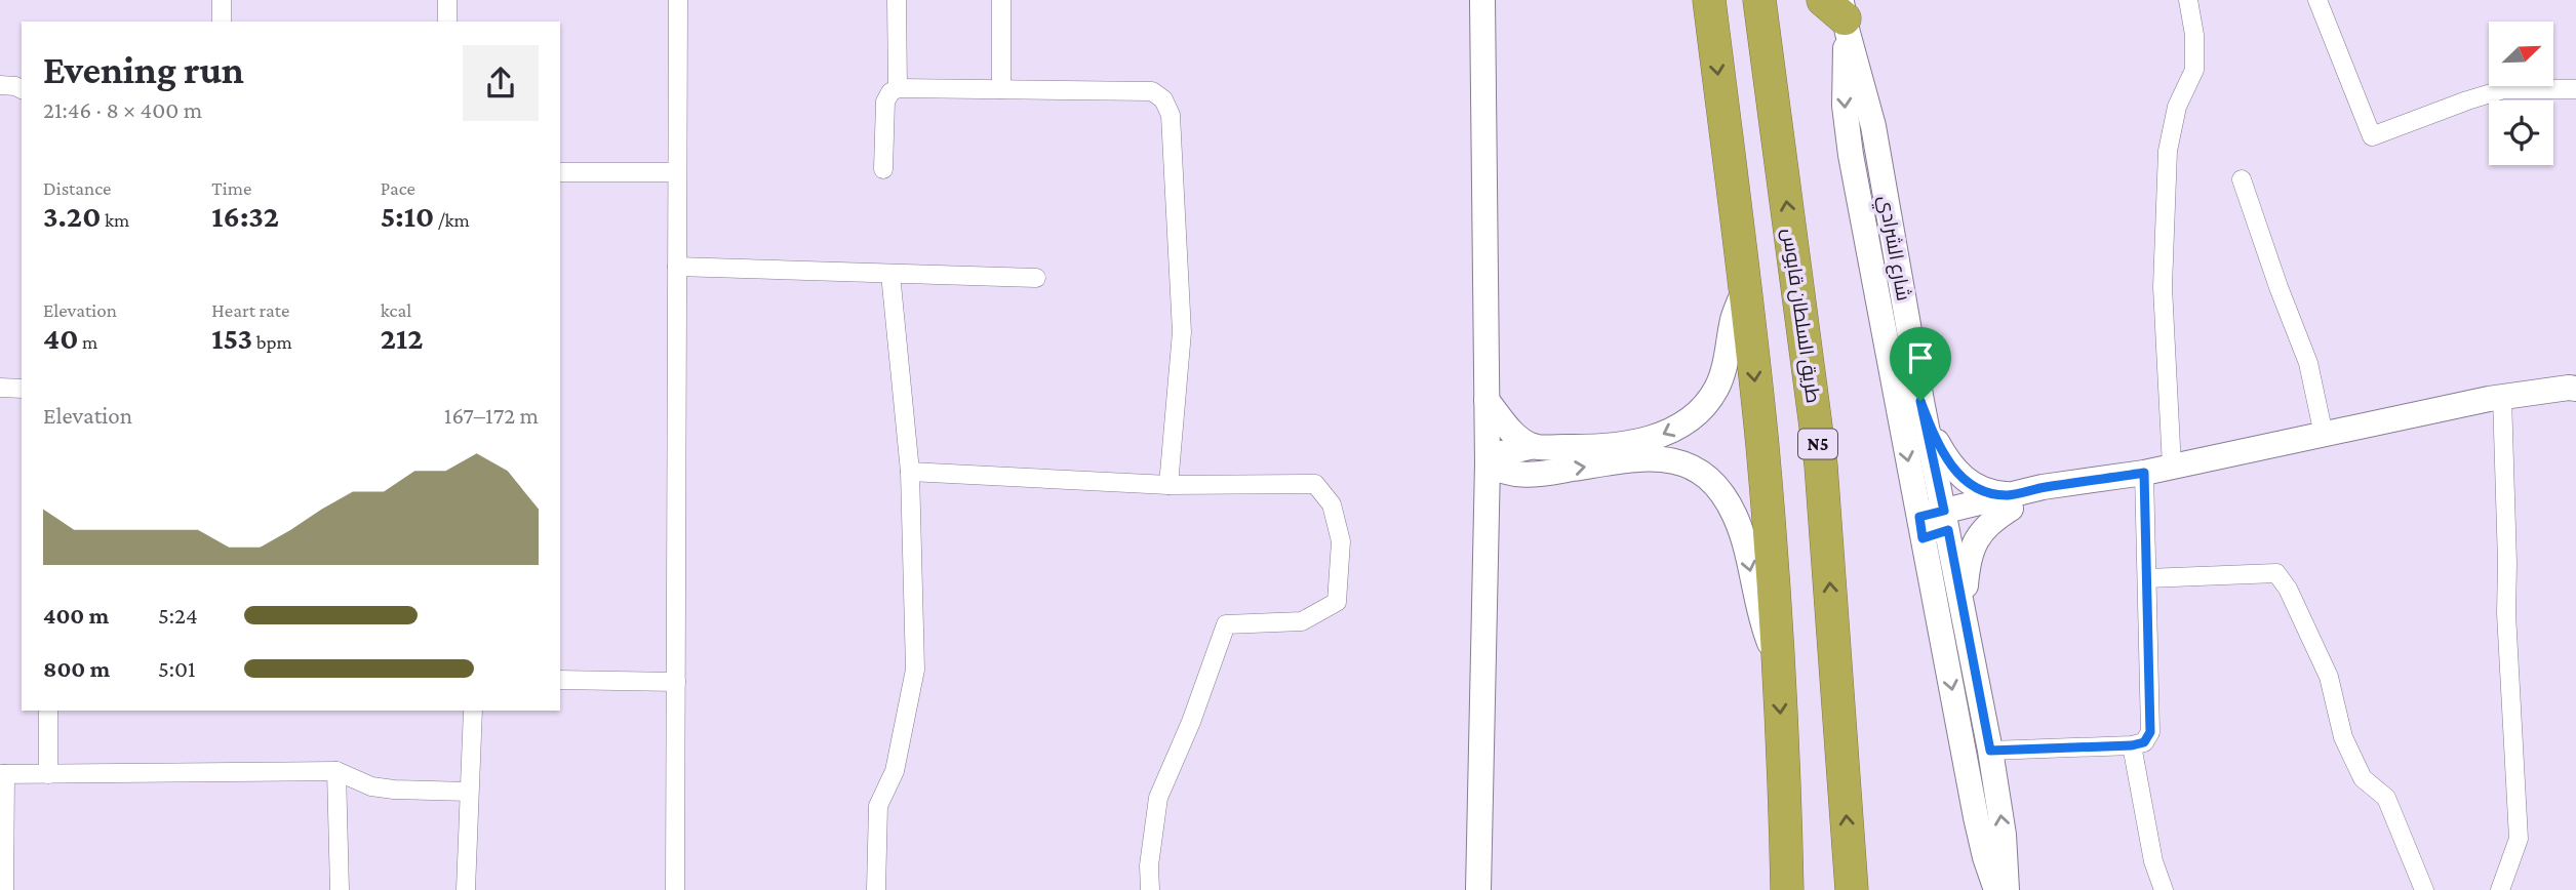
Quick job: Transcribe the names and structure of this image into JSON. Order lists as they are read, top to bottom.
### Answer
{
  "streets": {
    "highway": ["طريق السلطان قابوس", "N5"],
    "street": ["شارع الشرادي"]
  },
  "north": "top right",
  "page": {
    "heading": ["Evening run", "21:46 · 8 × 400 m"],
    "stats": [
      ["Distance", "3.20 km"],
      ["Time", "16:32"],
      ["Pace", "5:10 /km"],
      ["Elevation", "40 m"],
      ["Heart rate", "153 bpm"],
      ["kcal", "212"]
    ],
    "chart": ["Elevation", "167–172 m"],
    "list": [
      {
        "name": "400 m",
        "note": "5:24"
      },
      {
        "name": "800 m",
        "note": "5:01"
      }
    ]
  }
}
